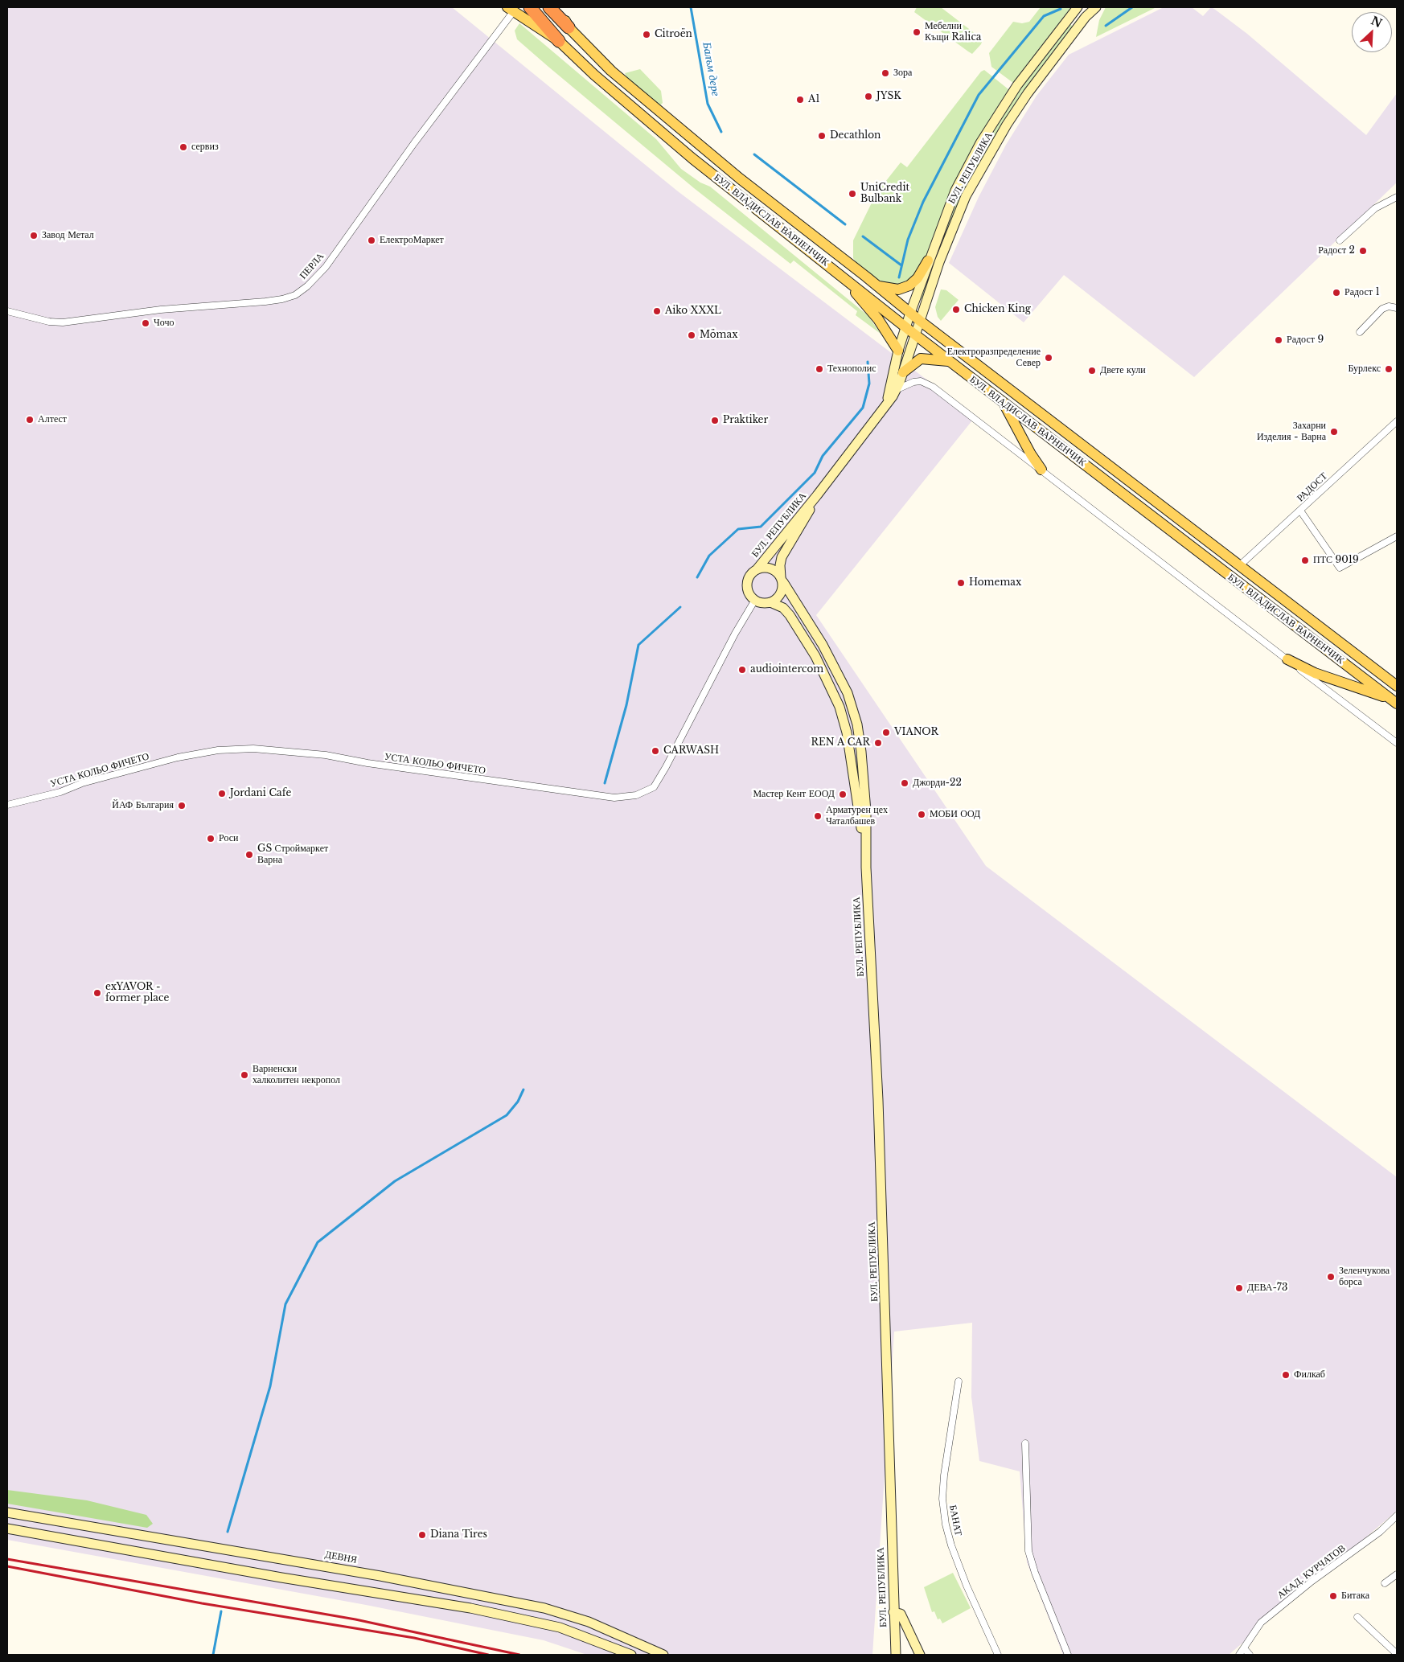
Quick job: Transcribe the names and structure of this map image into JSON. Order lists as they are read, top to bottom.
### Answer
{
  "streets": {
    "main road": ["БУЛ. ВЛАДИСЛАВ ВАРНЕНЧИК"],
    "street": [
      "БУЛ. РЕПУБЛИКА",
      "ПЕРЛА",
      "РАДОСТ",
      "УСТА КОЛЬО ФИЧЕТО",
      "БАНАТ",
      "ДЕВНЯ",
      "АКАД. КУРЧАТОВ"
    ]
  },
  "crossings": [
    ["БУЛ. РЕПУБЛИКА", "БУЛ. ВЛАДИСЛАВ ВАРНЕНЧИК"],
    ["БУЛ. РЕПУБЛИКА", "УСТА КОЛЬО ФИЧЕТО"],
    ["БУЛ. ВЛАДИСЛАВ ВАРНЕНЧИК", "ПЕРЛА"],
    ["БУЛ. ВЛАДИСЛАВ ВАРНЕНЧИК", "РАДОСТ"]
  ],
  "water": ["Балъм дере"],
  "places": [
    "Мебелни Къщи Ralica",
    "Citroën",
    "Зора",
    "JYSK",
    "A1",
    "Decathlon",
    "сервиз",
    "UniCredit Bulbank",
    "Завод Метал",
    "ЕлектроМаркет",
    "Радост 2",
    "Радост 1",
    "Chicken King",
    "Aiko XXXL",
    "Чочо",
    "Mömax",
    "Радост 9",
    "Електроразпределение Север",
    "Технополис",
    "Бурлекс",
    "Двете кули",
    "Алтест",
    "Praktiker",
    "Захарни Изделия - Варна",
    "ПТС 9019",
    "Homemax",
    "audiointercom",
    "VIANOR",
    "REN A CAR",
    "CARWASH",
    "Джорди-22",
    "Jordani Cafe",
    "Мастер Кент ЕООД",
    "ЙАФ България",
    "МОБИ ООД",
    "Арматурен цех Чаталбашев",
    "Роси",
    "GS Строймаркет Варна",
    "exYAVOR - former place",
    "Варненски халколитен некропол",
    "Зеленчукова борса",
    "ДЕВА-73",
    "Филкаб",
    "Diana Tires",
    "Битака"
  ],
  "north": "top right"
}
